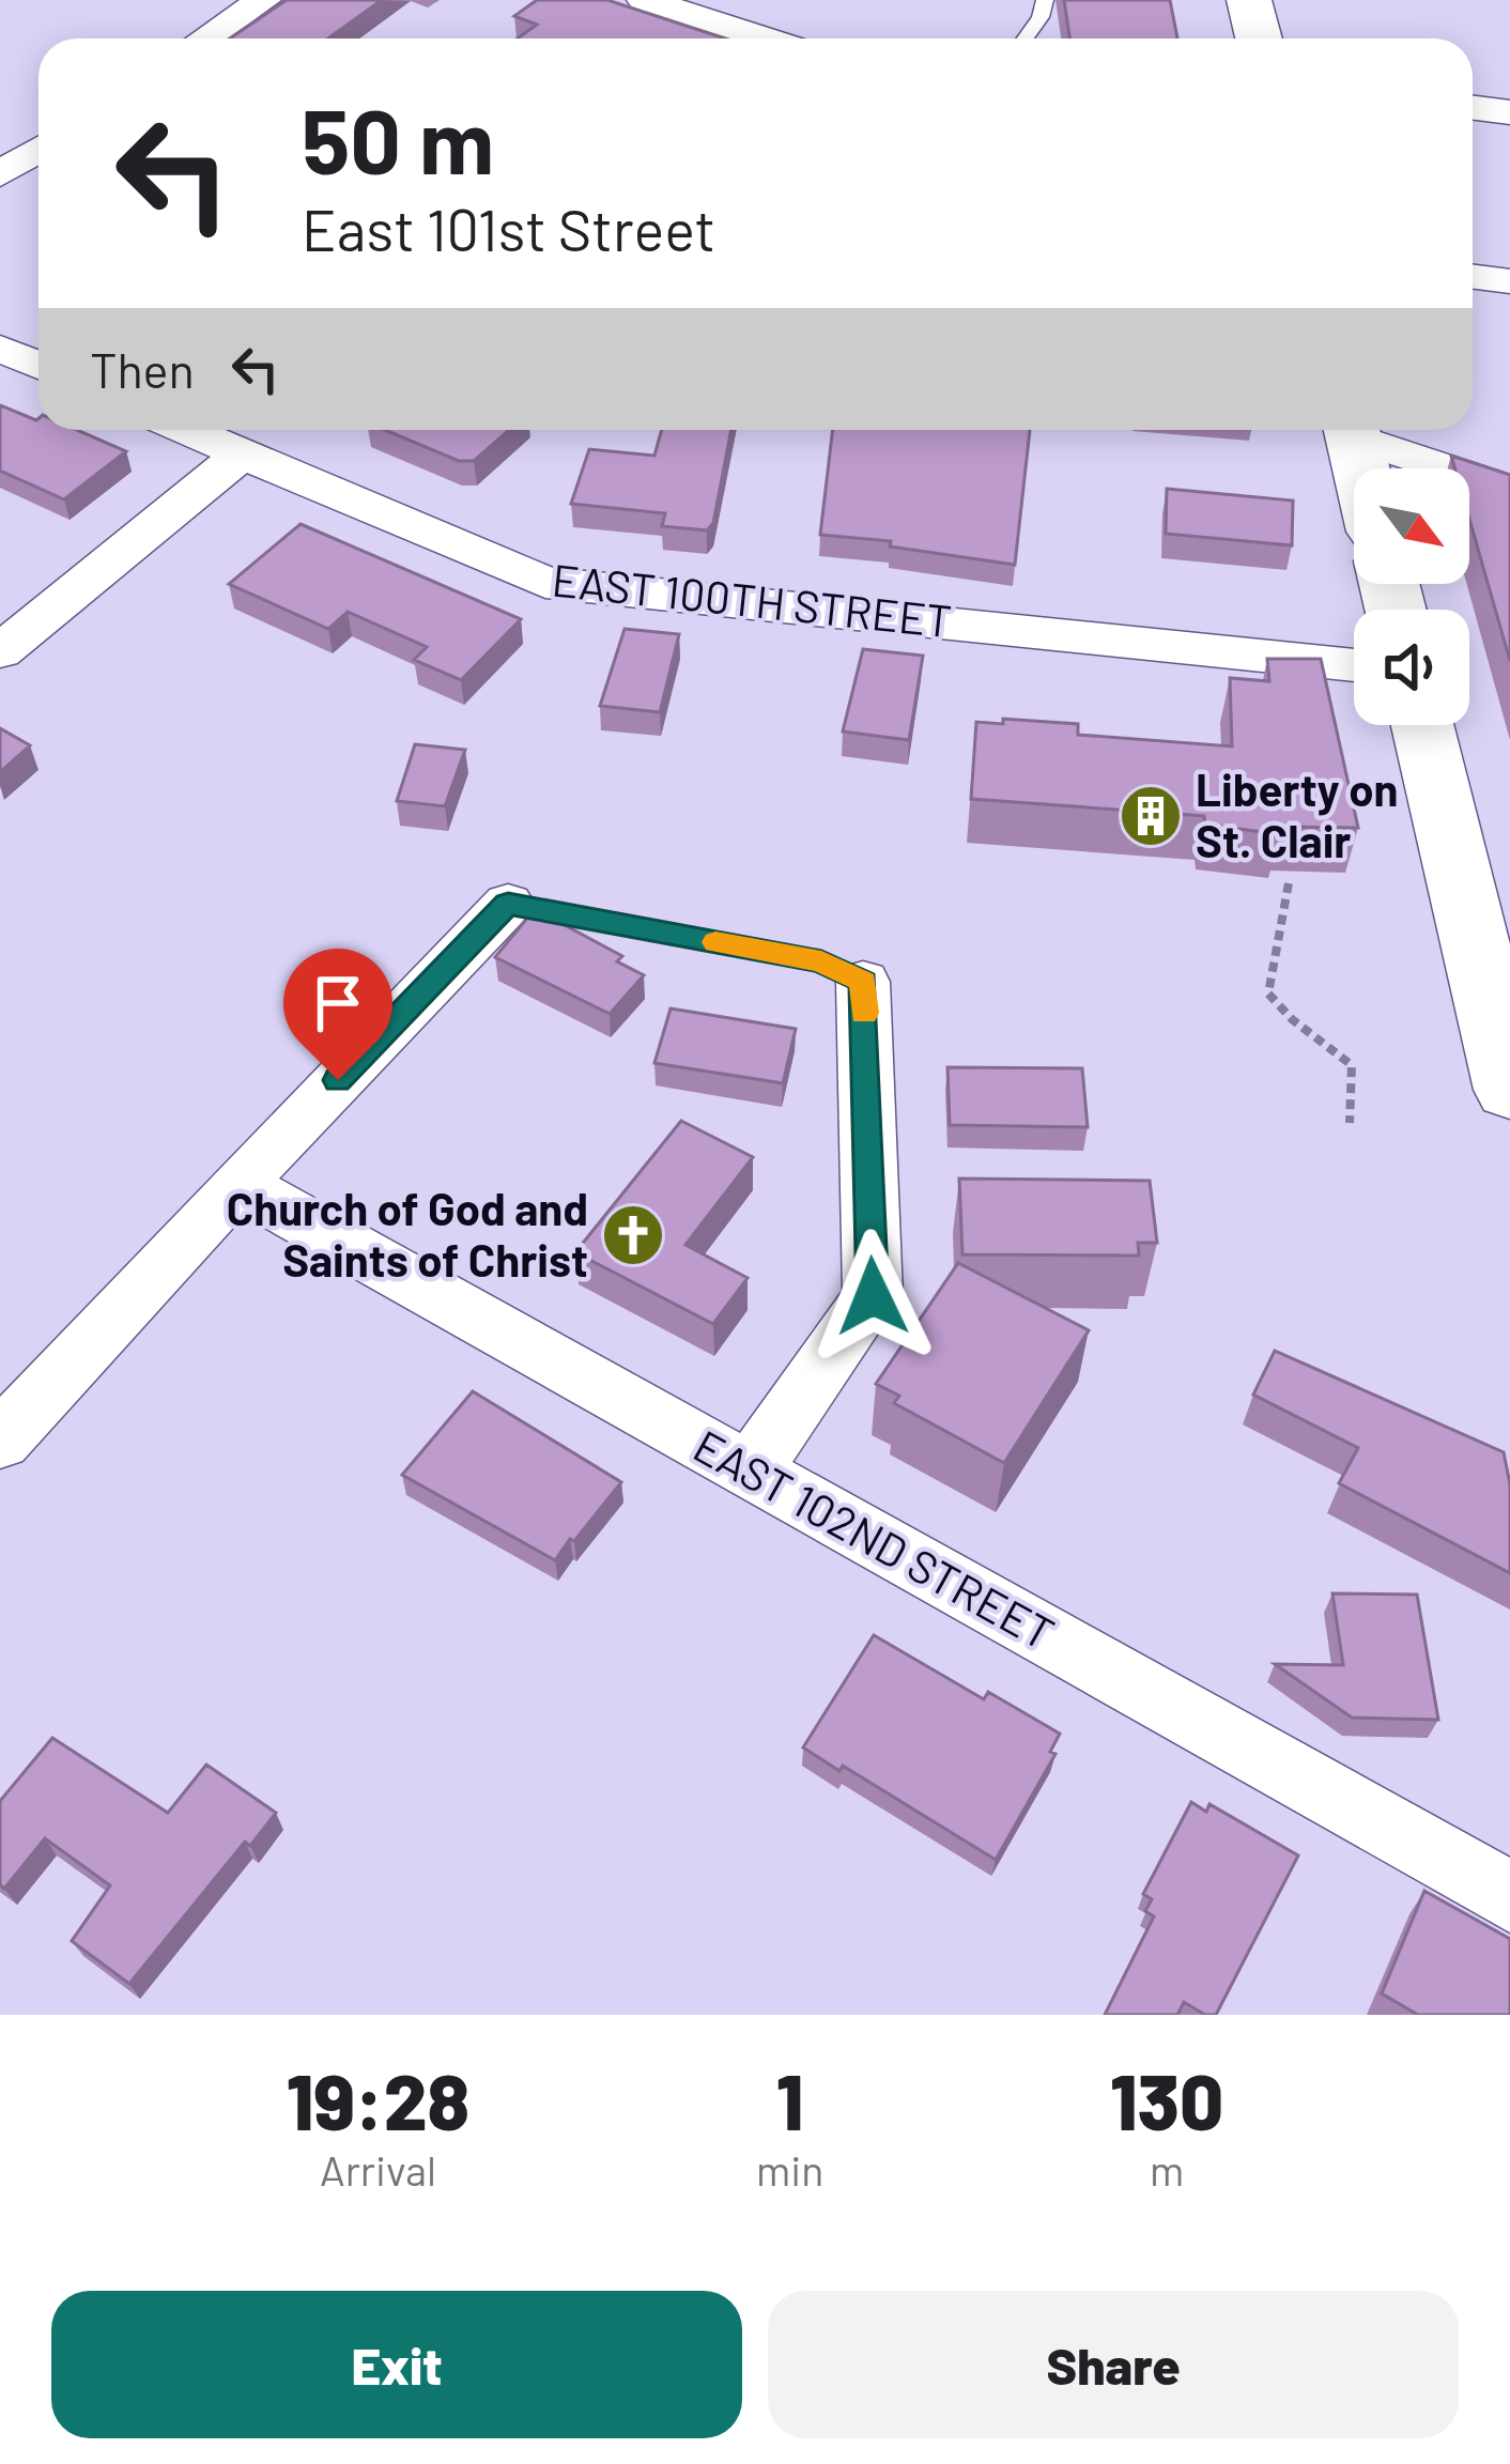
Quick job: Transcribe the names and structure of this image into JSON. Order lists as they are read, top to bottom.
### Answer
{
  "streets": {
    "street": ["EAST 100TH STREET", "EAST 102ND STREET"]
  },
  "places": {
    "building": ["Liberty on St. Clair"],
    "church": ["Church of God and Saints of Christ"]
  },
  "north": "bottom right",
  "page": {
    "turn": ["50 m", "East 101st Street"],
    "then": "Then",
    "eta": [
      "19:28",
      "Arrival",
      "1",
      "min",
      "130",
      "m"
    ],
    "buttons": ["Exit", "Share"]
  }
}
